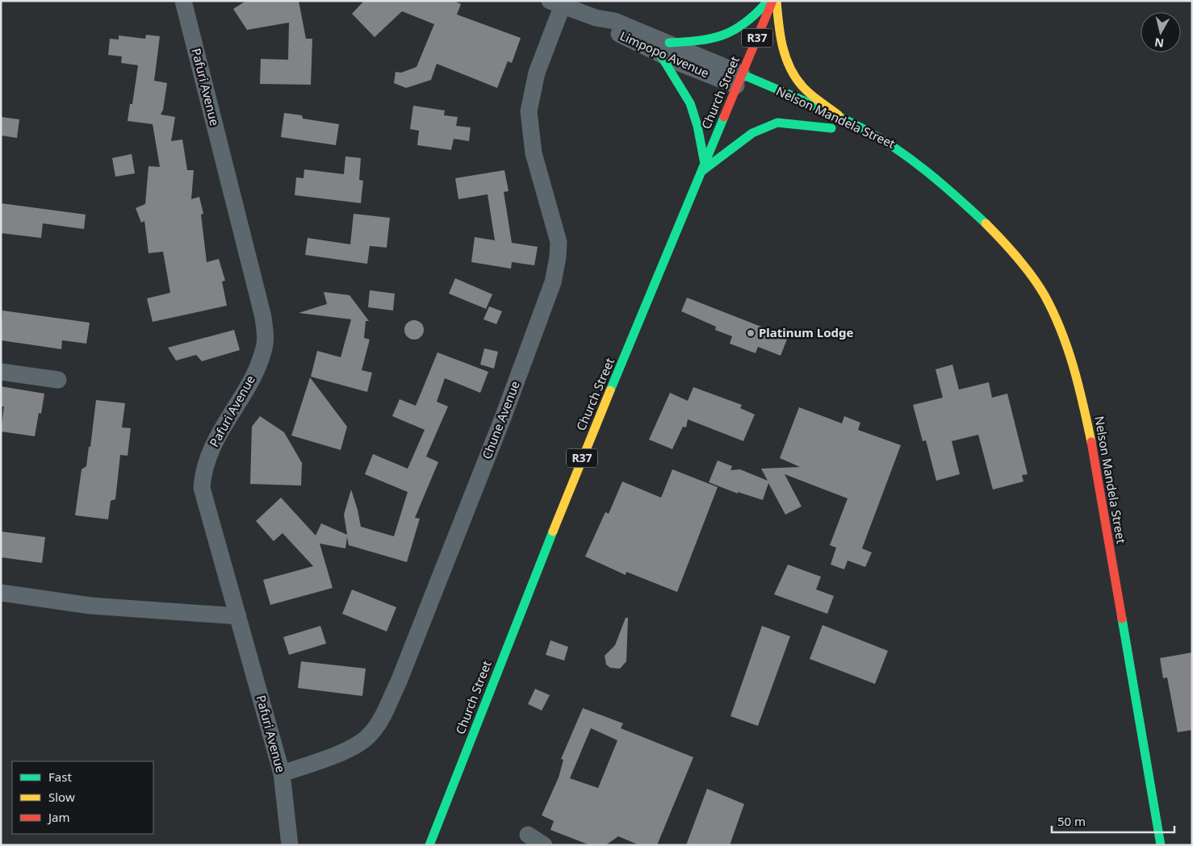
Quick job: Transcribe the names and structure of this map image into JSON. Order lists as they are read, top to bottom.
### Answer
{
  "streets": {
    "main road": ["R37", "Church Street", "Nelson Mandela Street"],
    "street": ["Limpopo Avenue", "Pafuri Avenue", "Chune Avenue"]
  },
  "crossings": [
    ["Limpopo Avenue", "Church Street"],
    ["Limpopo Avenue", "Nelson Mandela Street"],
    ["Limpopo Avenue", "Chune Avenue"],
    ["Pafuri Avenue", "Chune Avenue"],
    ["Church Street", "Nelson Mandela Street"]
  ],
  "places": ["Platinum Lodge"],
  "legend": ["Fast", "Slow", "Jam"],
  "scale_bar": "50 m",
  "north": "bottom"
}
